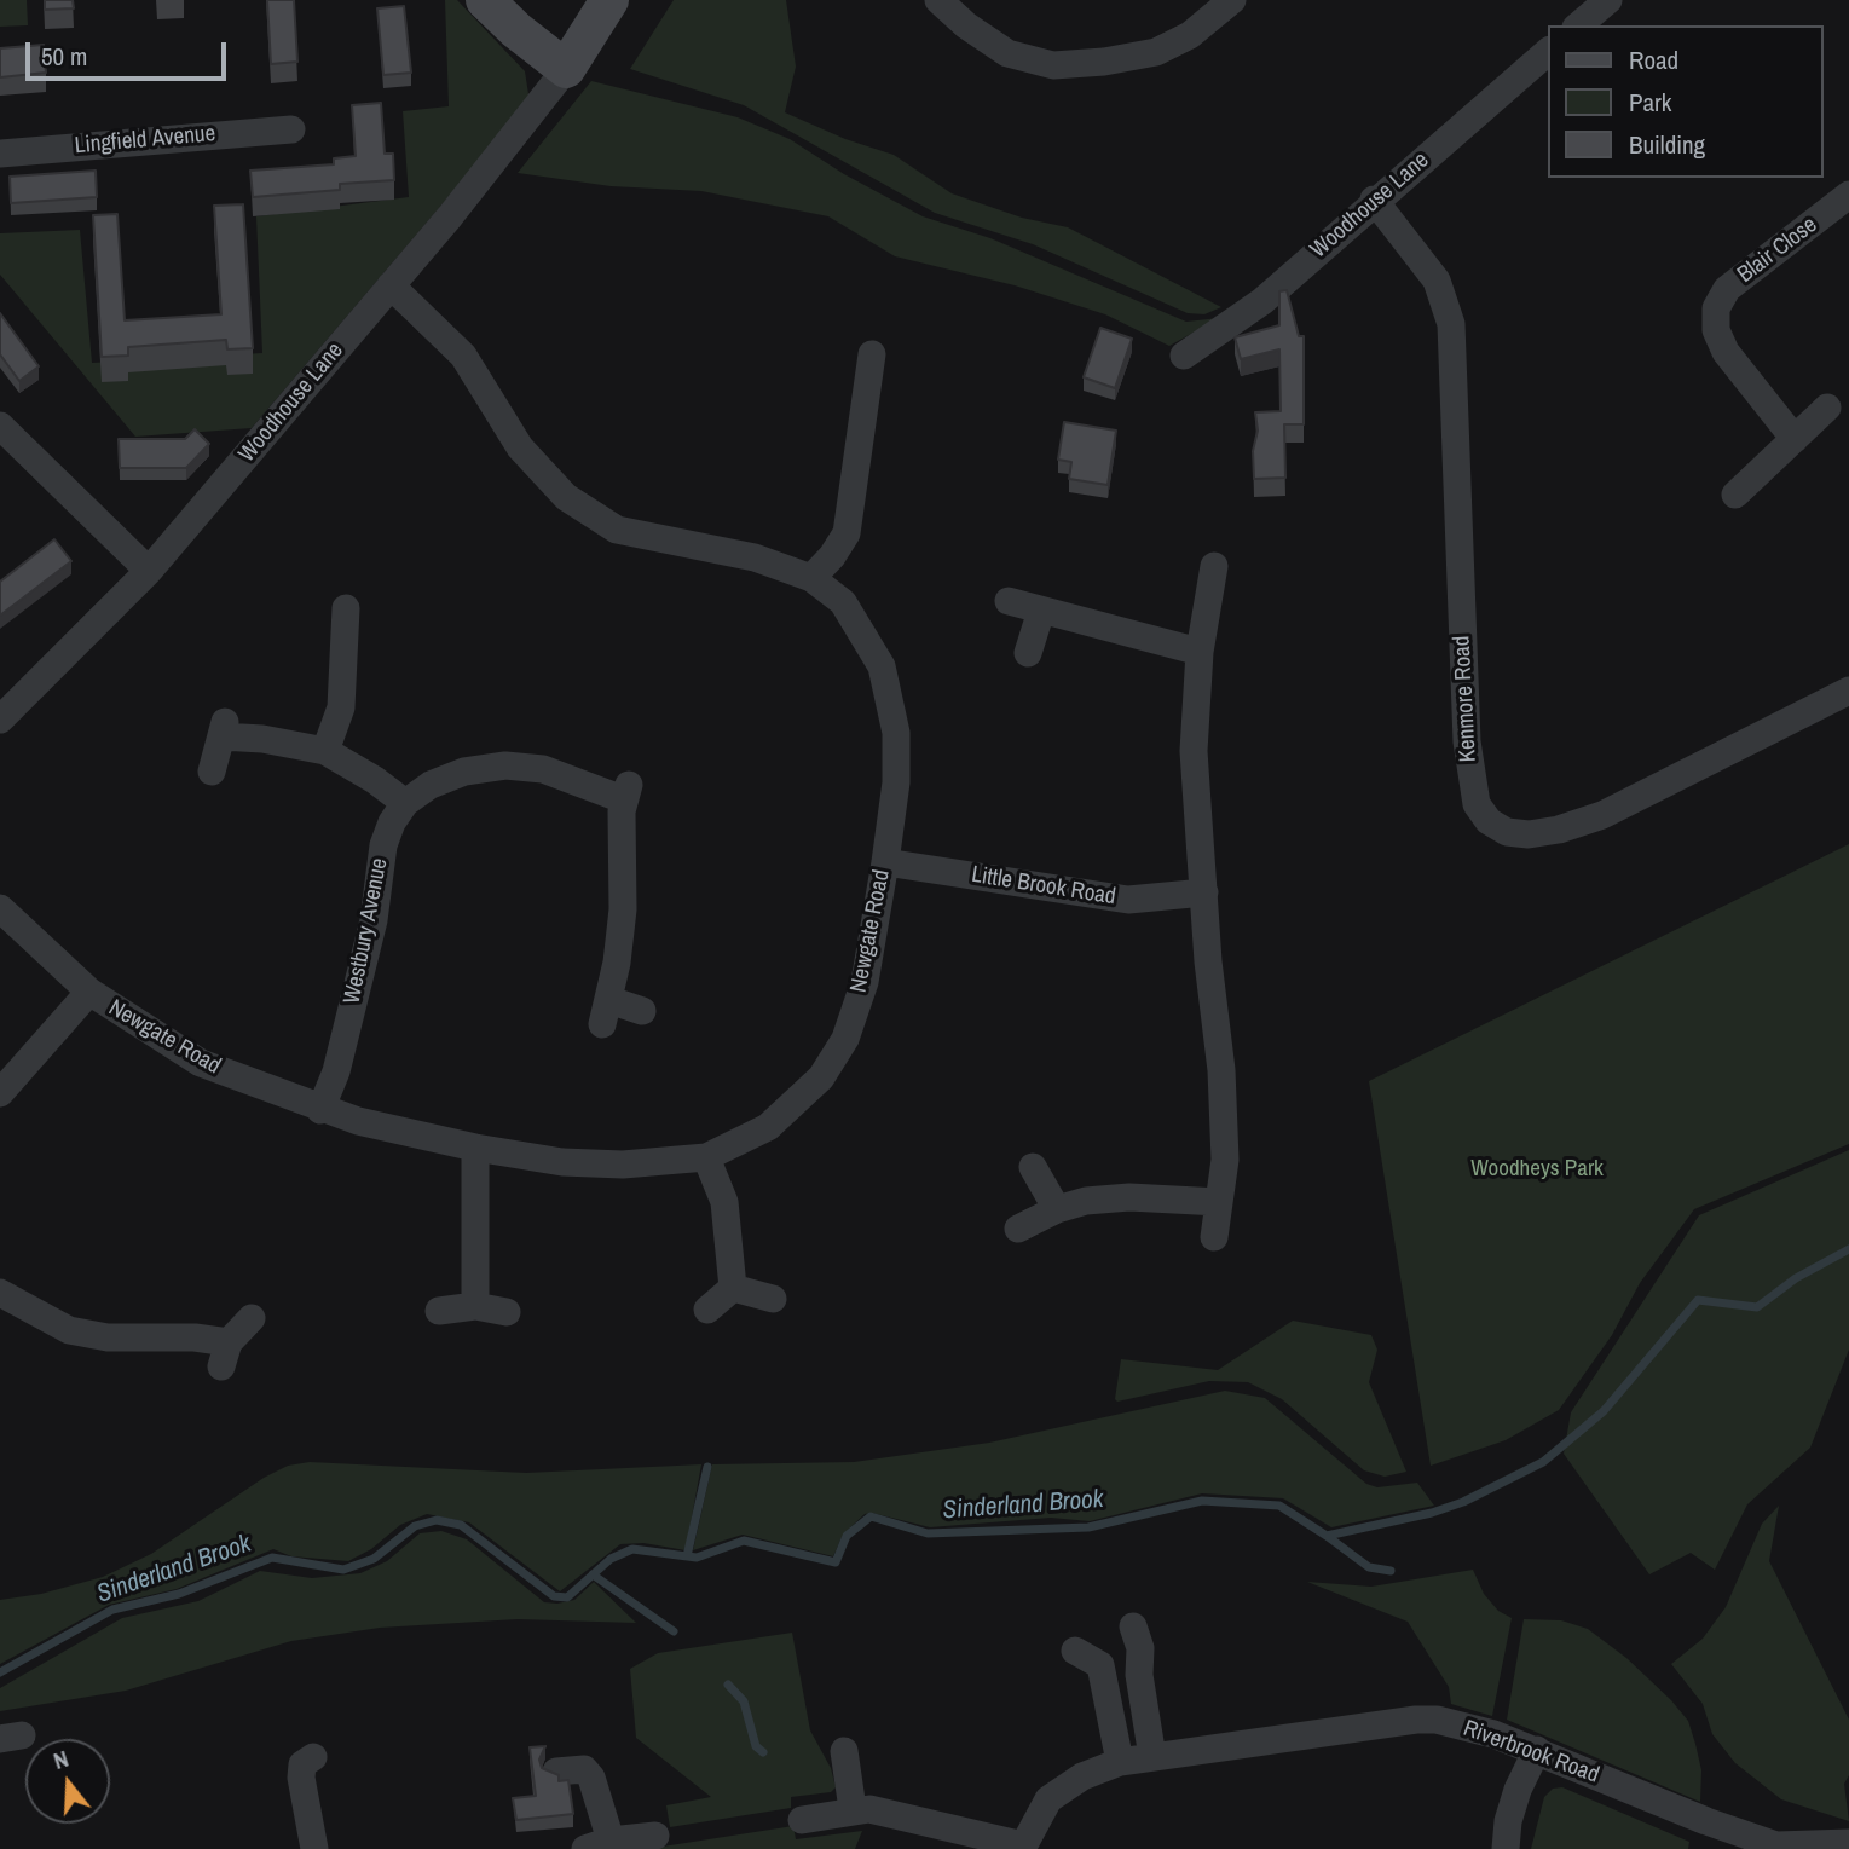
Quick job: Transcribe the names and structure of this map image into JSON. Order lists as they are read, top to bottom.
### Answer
{
  "streets": {
    "street": [
      "Lingfield Avenue",
      "Woodhouse Lane",
      "Blair Close",
      "Kenmore Road",
      "Little Brook Road",
      "Westbury Avenue",
      "Newgate Road",
      "Riverbrook Road"
    ]
  },
  "crossings": [
    ["Woodhouse Lane", "Kenmore Road"],
    ["Woodhouse Lane", "Newgate Road"],
    ["Little Brook Road", "Newgate Road"],
    ["Westbury Avenue", "Newgate Road"]
  ],
  "water": ["Sinderland Brook"],
  "parks": ["Woodheys Park"],
  "legend": ["Road", "Park", "Building"],
  "scale_bar": "50 m",
  "north": "top"
}
